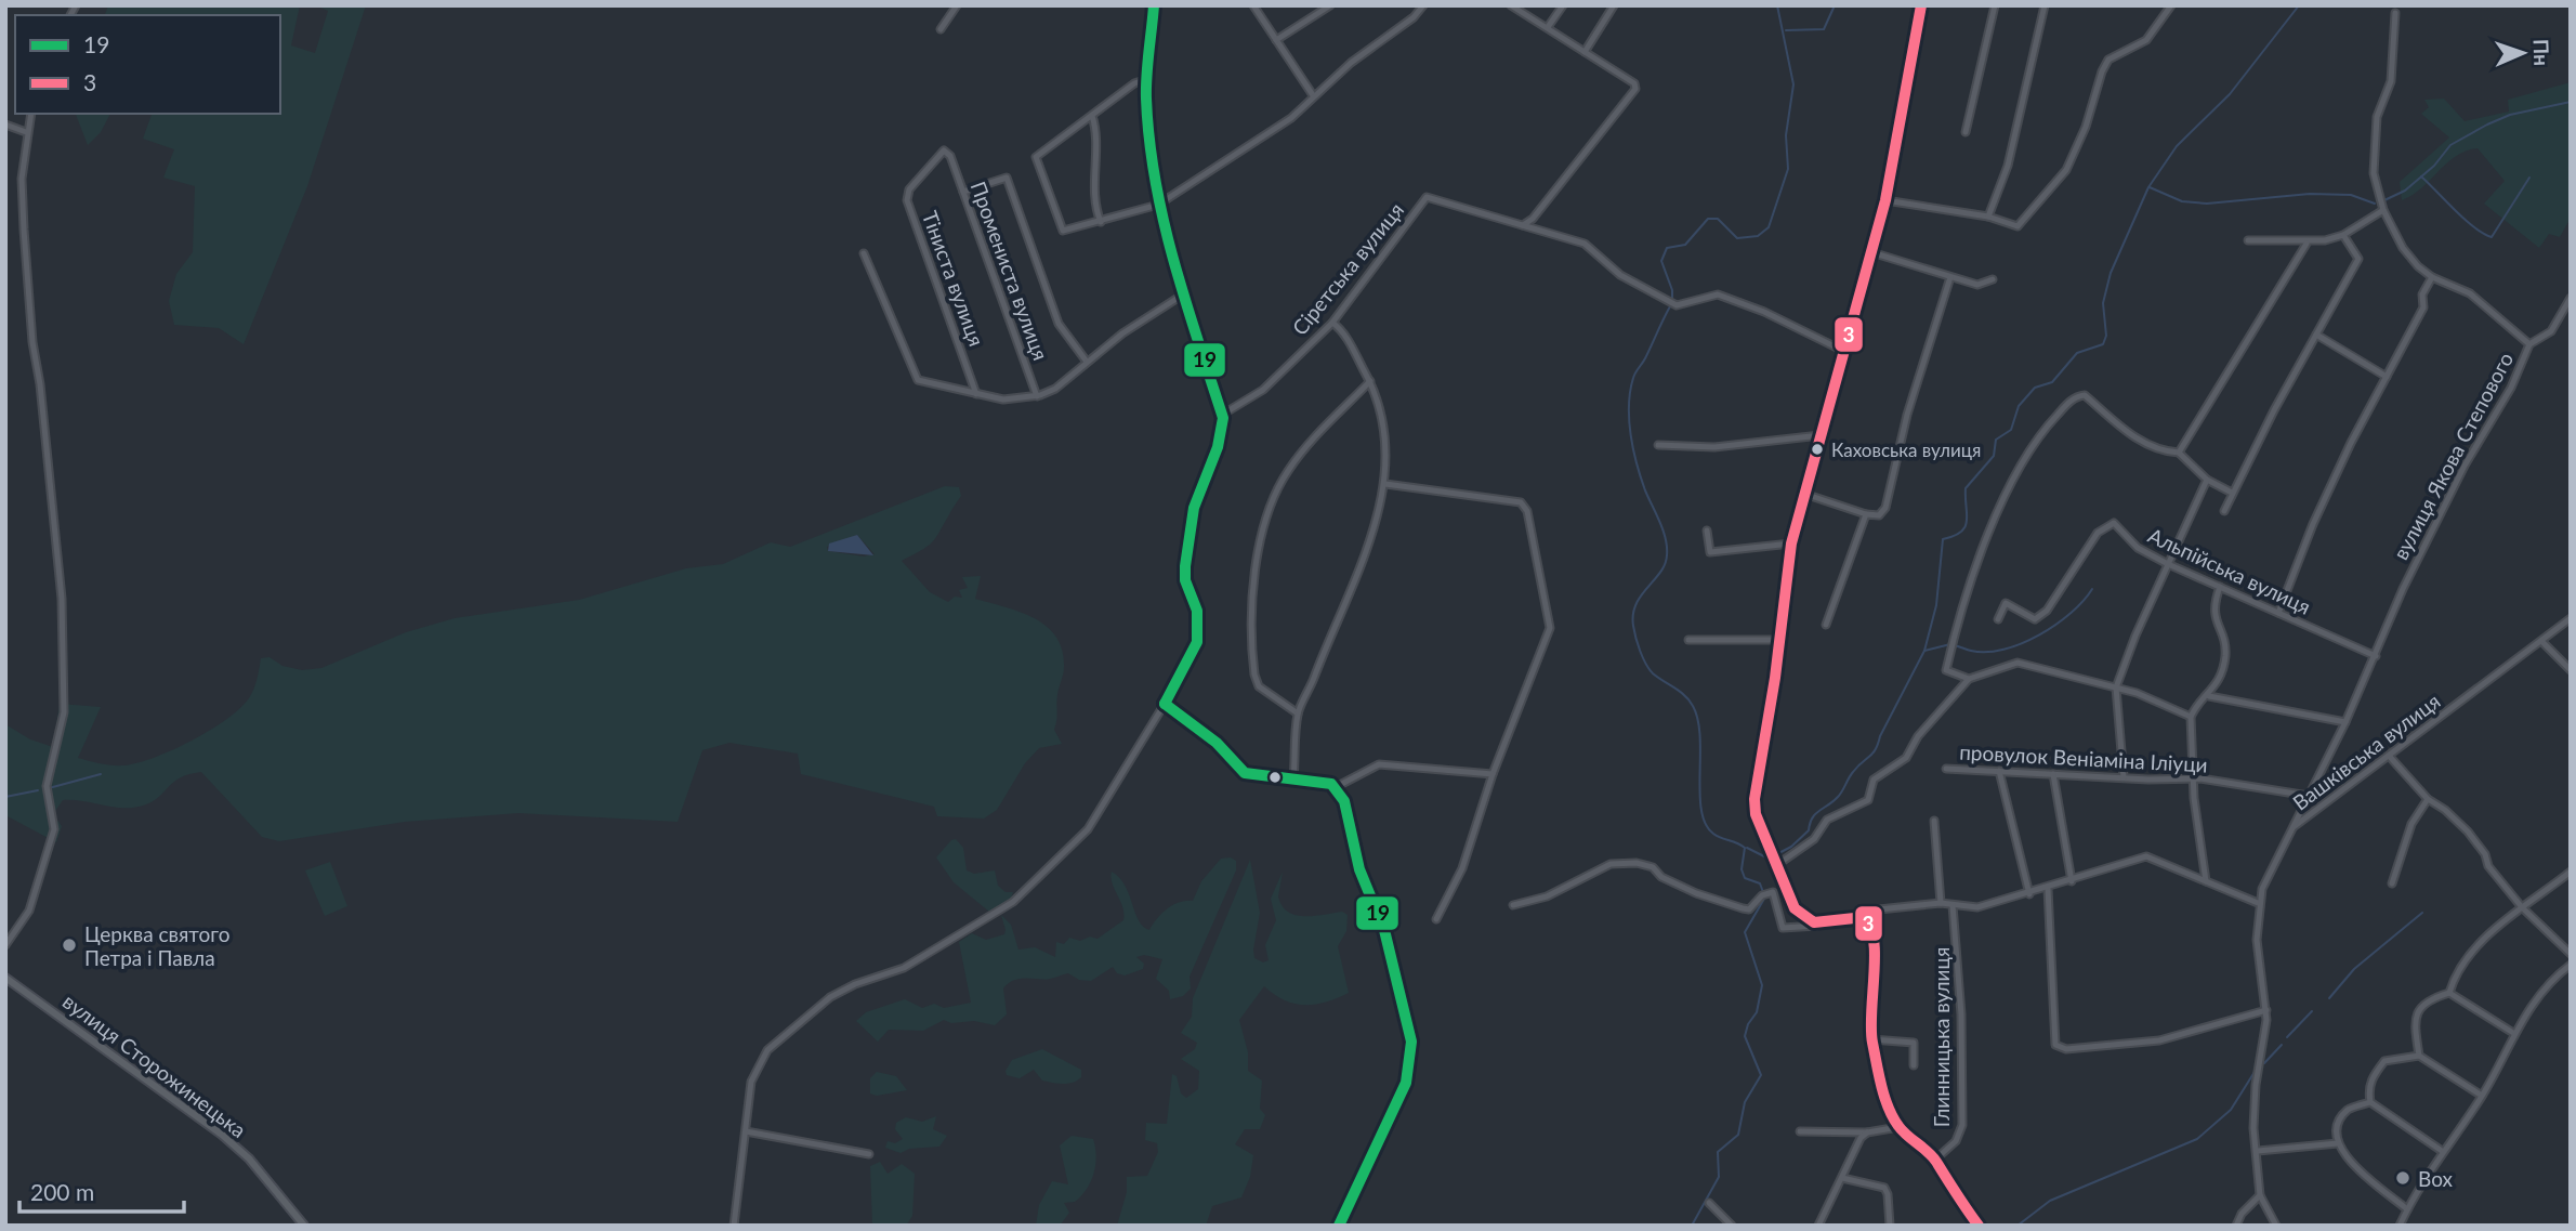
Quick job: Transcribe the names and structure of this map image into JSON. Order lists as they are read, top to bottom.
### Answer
{
  "streets": {
    "main road": ["вулиця Сторожинецька"],
    "street": [
      "Сіретська вулиця",
      "Промениста вулиця",
      "Тіниста вулиця",
      "вулиця Якова Степового",
      "Альпійська вулиця",
      "Вашківська вулиця",
      "провулок Веніаміна Іліуци",
      "Глинницька вулиця"
    ]
  },
  "crossings": [
    ["Промениста вулиця", "Тіниста вулиця"],
    ["вулиця Якова Степового", "Альпійська вулиця"],
    ["вулиця Якова Степового", "Вашківська вулиця"],
    ["вулиця Якова Степового", "провулок Веніаміна Іліуци"]
  ],
  "places": ["Каховська вулиця", "Церква святого Петра і Павла", "Box"],
  "lines": ["transit line 19", "transit line 3"],
  "legend": ["19", "3"],
  "scale_bar": "200 m",
  "north": "right"
}
